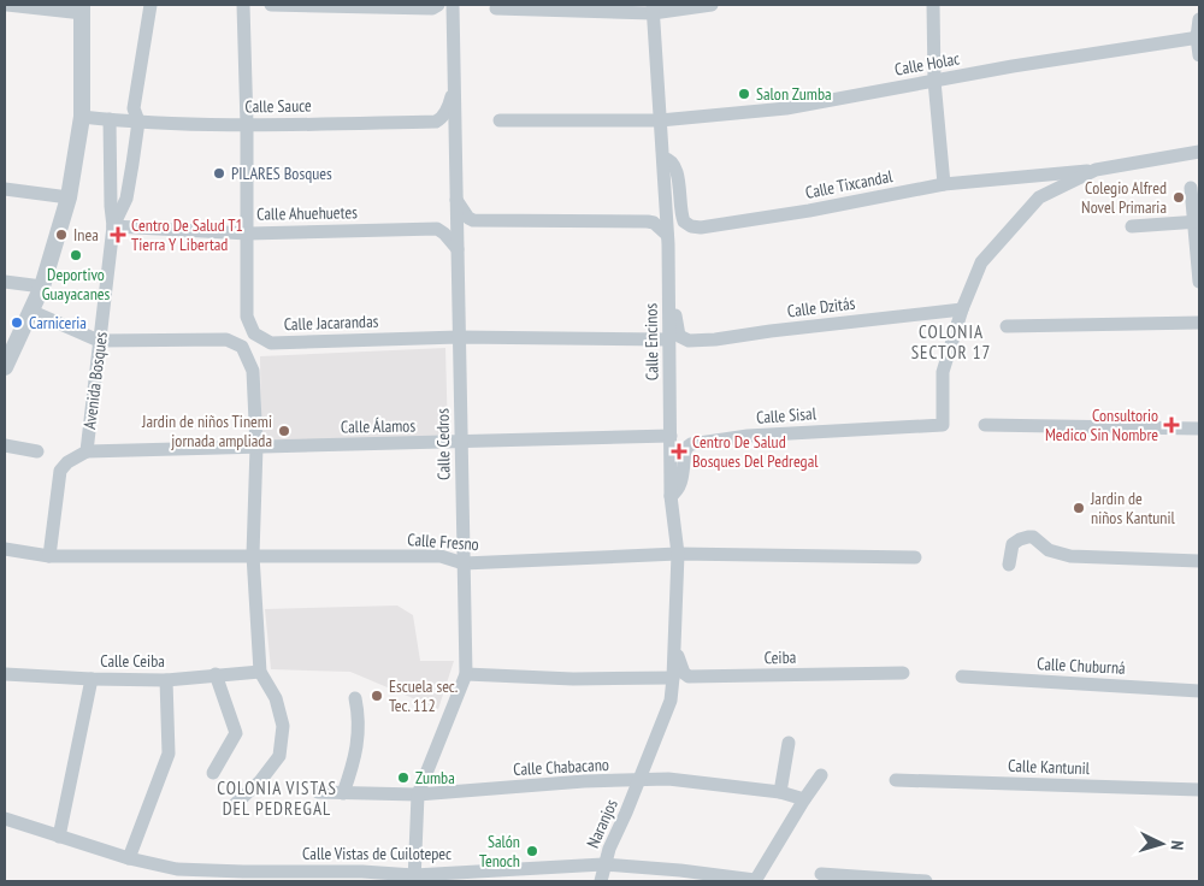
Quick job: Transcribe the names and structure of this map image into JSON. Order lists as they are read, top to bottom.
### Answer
{
  "streets": {
    "street": [
      "Calle Holac",
      "Calle Sauce",
      "Calle Tixcandal",
      "Calle Ahuehuetes",
      "Calle Dzitás",
      "Calle Jacarandas",
      "Calle Encinos",
      "Avenida Bosques",
      "Calle Sisal",
      "Calle Álamos",
      "Calle Cedros",
      "Calle Fresno",
      "Ceiba",
      "Calle Ceiba",
      "Calle Chuburná",
      "Calle Chabacano",
      "Calle Kantunil",
      "Naranjos",
      "Calle Vistas de Cuilotepec"
    ]
  },
  "crossings": [
    ["Calle Holac", "Calle Encinos"],
    ["Calle Sauce", "Calle Jacarandas"],
    ["Calle Sauce", "Avenida Bosques"],
    ["Calle Sauce", "Calle Cedros"],
    ["Calle Tixcandal", "Calle Encinos"],
    ["Calle Ahuehuetes", "Calle Jacarandas"],
    ["Calle Ahuehuetes", "Avenida Bosques"],
    ["Calle Ahuehuetes", "Calle Cedros"],
    ["Calle Dzitás", "Calle Sisal"],
    ["Calle Jacarandas", "Calle Encinos"],
    ["Calle Jacarandas", "Calle Cedros"],
    ["Calle Encinos", "Calle Sisal"],
    ["Calle Encinos", "Calle Álamos"],
    ["Calle Encinos", "Calle Fresno"],
    ["Calle Encinos", "Ceiba"],
    ["Calle Encinos", "Naranjos"],
    ["Avenida Bosques", "Calle Álamos"],
    ["Avenida Bosques", "Calle Fresno"],
    ["Calle Álamos", "Calle Cedros"],
    ["Calle Cedros", "Calle Fresno"],
    ["Calle Cedros", "Calle Chabacano"],
    ["Calle Cedros", "Calle Vistas de Cuilotepec"],
    ["Calle Chabacano", "Naranjos"],
    ["Naranjos", "Calle Vistas de Cuilotepec"]
  ],
  "districts": ["COLONIA SECTOR 17", "COLONIA VISTAS DEL PEDREGAL"],
  "places": {
    "other": [
      "Salon Zumba",
      "PILARES Bosques",
      "Colegio Alfred Novel Primaria",
      "Inea",
      "Deportivo Guayacanes",
      "Carniceria",
      "Jardin de niños Tinemi jornada ampliada",
      "Jardin de niños Kantunil",
      "Escuela sec. Tec. 112",
      "Zumba",
      "Salón Tenoch"
    ],
    "health": ["Centro De Salud T1 Tierra Y Libertad", "Consultorio Medico Sin Nombre", "Centro De Salud Bosques Del Pedregal"]
  },
  "north": "right"
}
